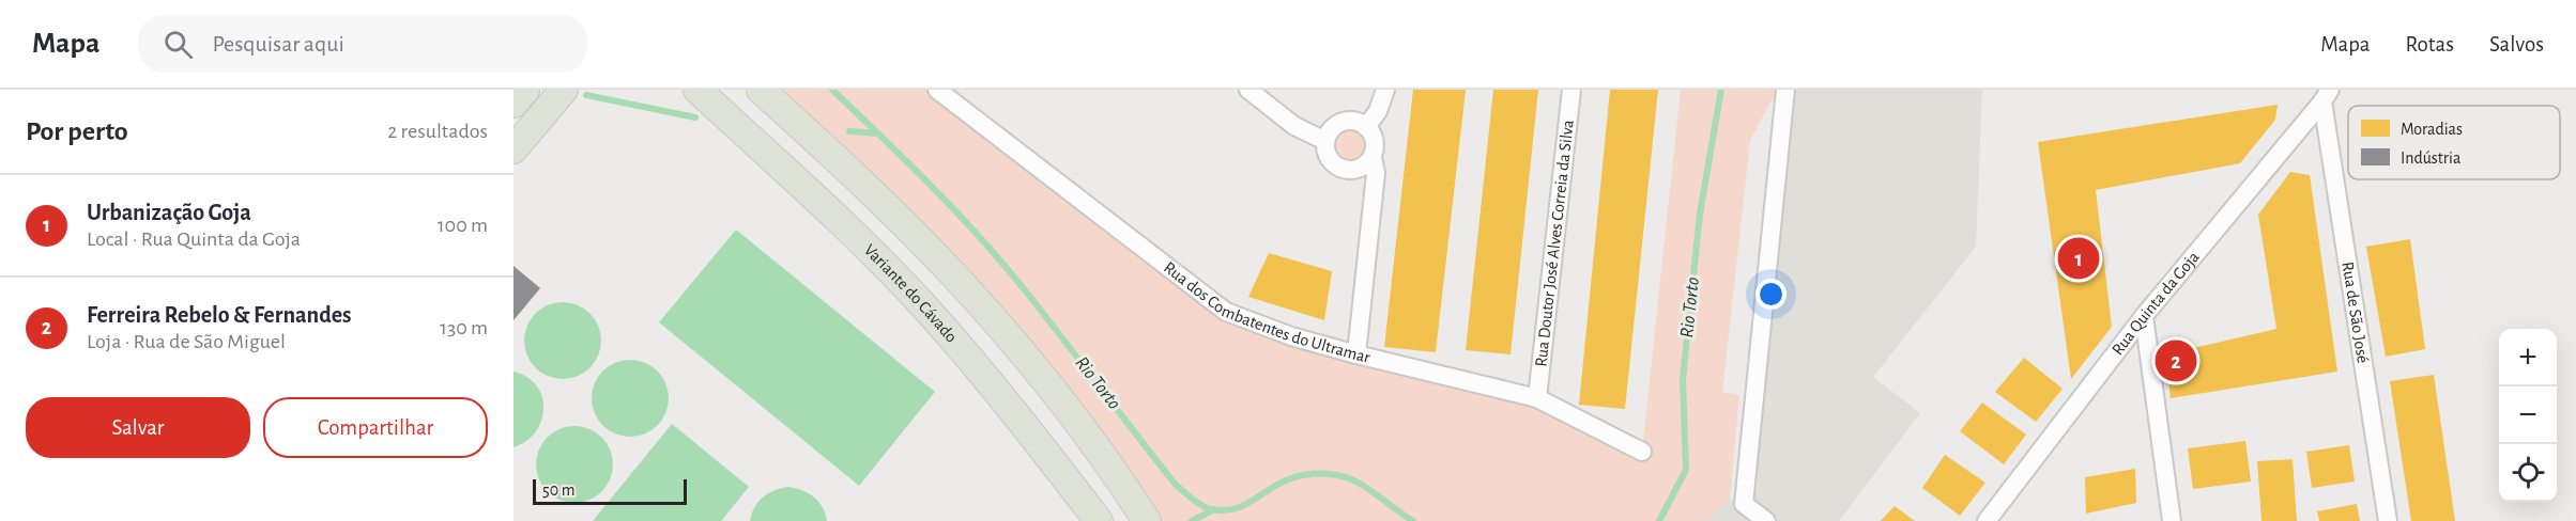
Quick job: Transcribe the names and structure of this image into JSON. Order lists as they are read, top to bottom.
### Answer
{
  "streets": {
    "main road": ["Variante do Cávado"],
    "street": [
      "Rua Doutor José Alves Correia da Silva",
      "Rua Quinta da Goja",
      "Rua dos Combatentes do Ultramar",
      "Rua de São José"
    ]
  },
  "crossings": [
    ["Rua Doutor José Alves Correia da Silva", "Rua dos Combatentes do Ultramar"],
    ["Rua Quinta da Goja", "Rua de São José"]
  ],
  "water": ["Rio Torto"],
  "legend": ["Moradias", "Indústria"],
  "scale_bar": "50 m",
  "page": {
    "header": "Mapa",
    "search": "Pesquisar aqui",
    "nav": ["Mapa", "Rotas", "Salvos"],
    "heading": ["Por perto", "2 resultados"],
    "list": [
      {
        "mark": "1",
        "name": "Urbanização Goja",
        "note": "Local · Rua Quinta da Goja",
        "value": "100 m"
      },
      {
        "mark": "2",
        "name": "Ferreira Rebelo & Fernandes",
        "note": "Loja · Rua de São Miguel",
        "value": "130 m"
      }
    ],
    "pins": ["1", "2"],
    "map_buttons": ["+", "−"],
    "buttons": ["Salvar", "Compartilhar"],
    "scale": "50 m"
  }
}
